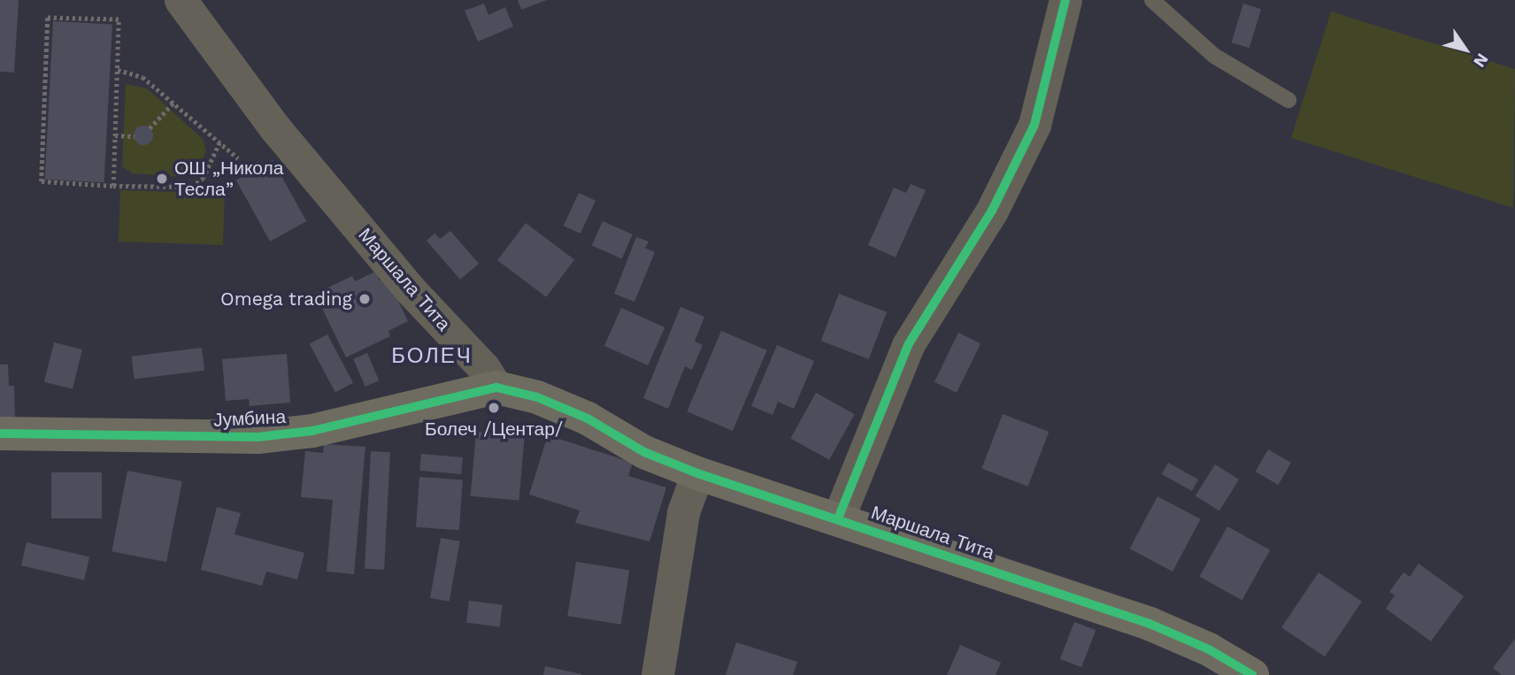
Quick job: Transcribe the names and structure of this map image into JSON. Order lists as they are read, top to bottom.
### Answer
{
  "streets": {
    "street": ["Маршала Тита", "Јумбина"]
  },
  "crossings": [
    ["Маршала Тита", "Јумбина"]
  ],
  "districts": ["БОЛЕЧ"],
  "places": ["ОШ „Никола Тесла”", "Omega trading", "Болеч /Центар/"],
  "north": "bottom right"
}
